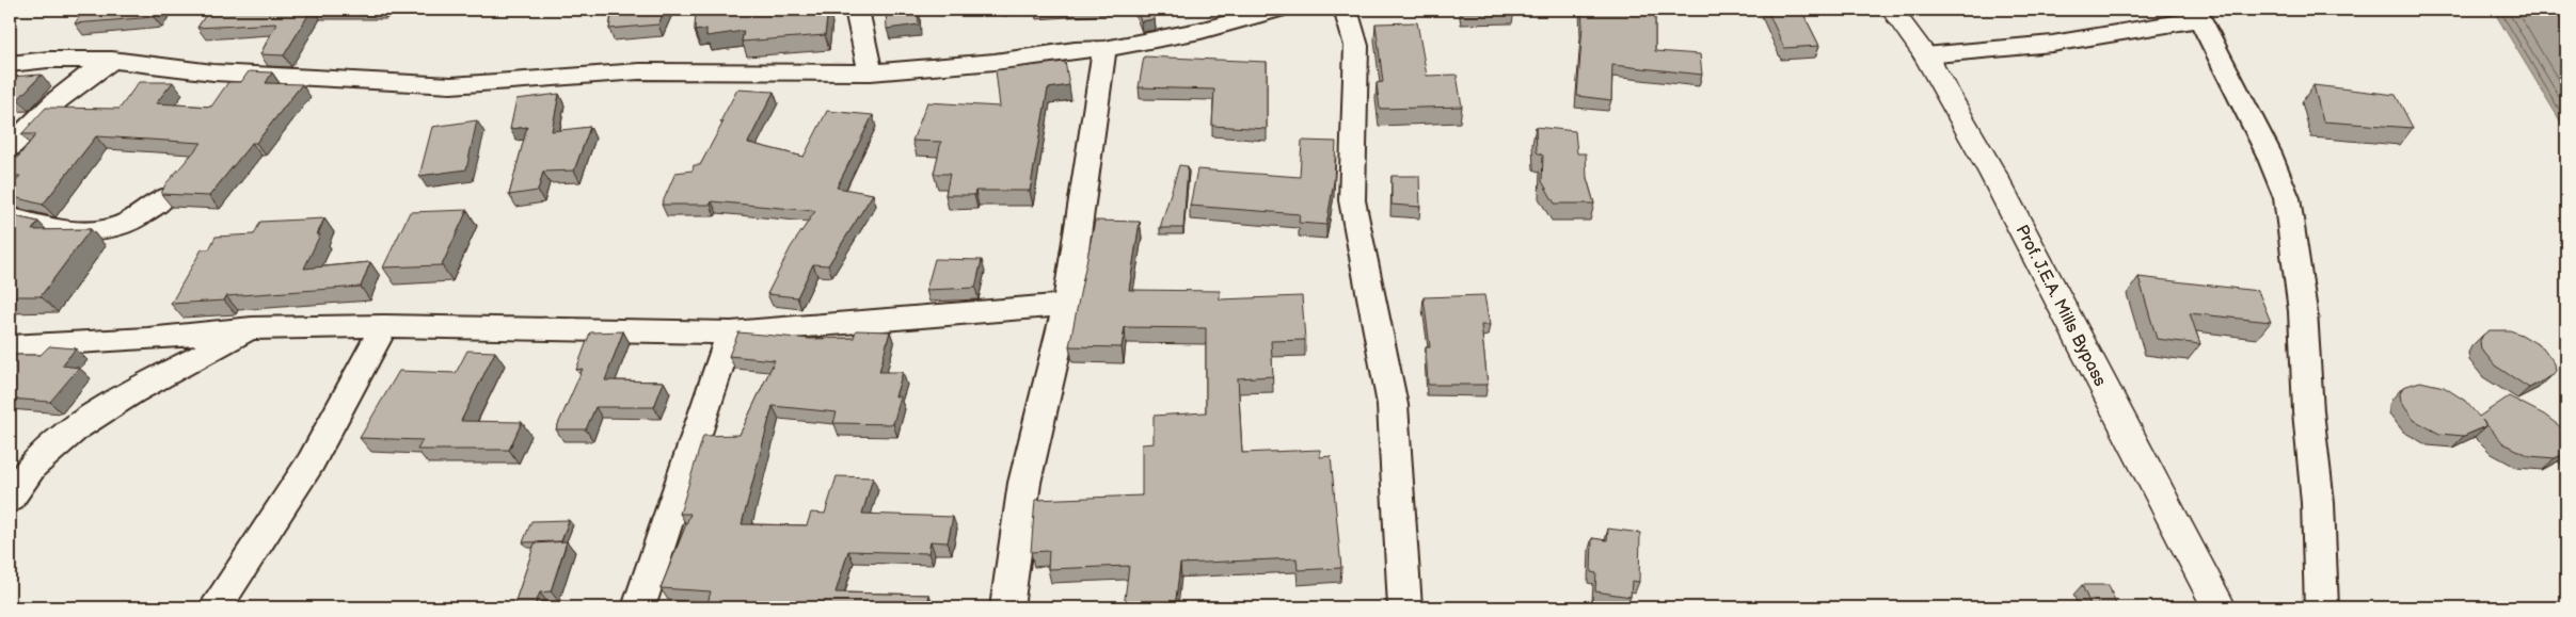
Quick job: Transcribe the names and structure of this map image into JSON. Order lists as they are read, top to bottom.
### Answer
{
  "streets": {
    "street": ["Prof. J.E.A. Mills Bypass"]
  }
}
